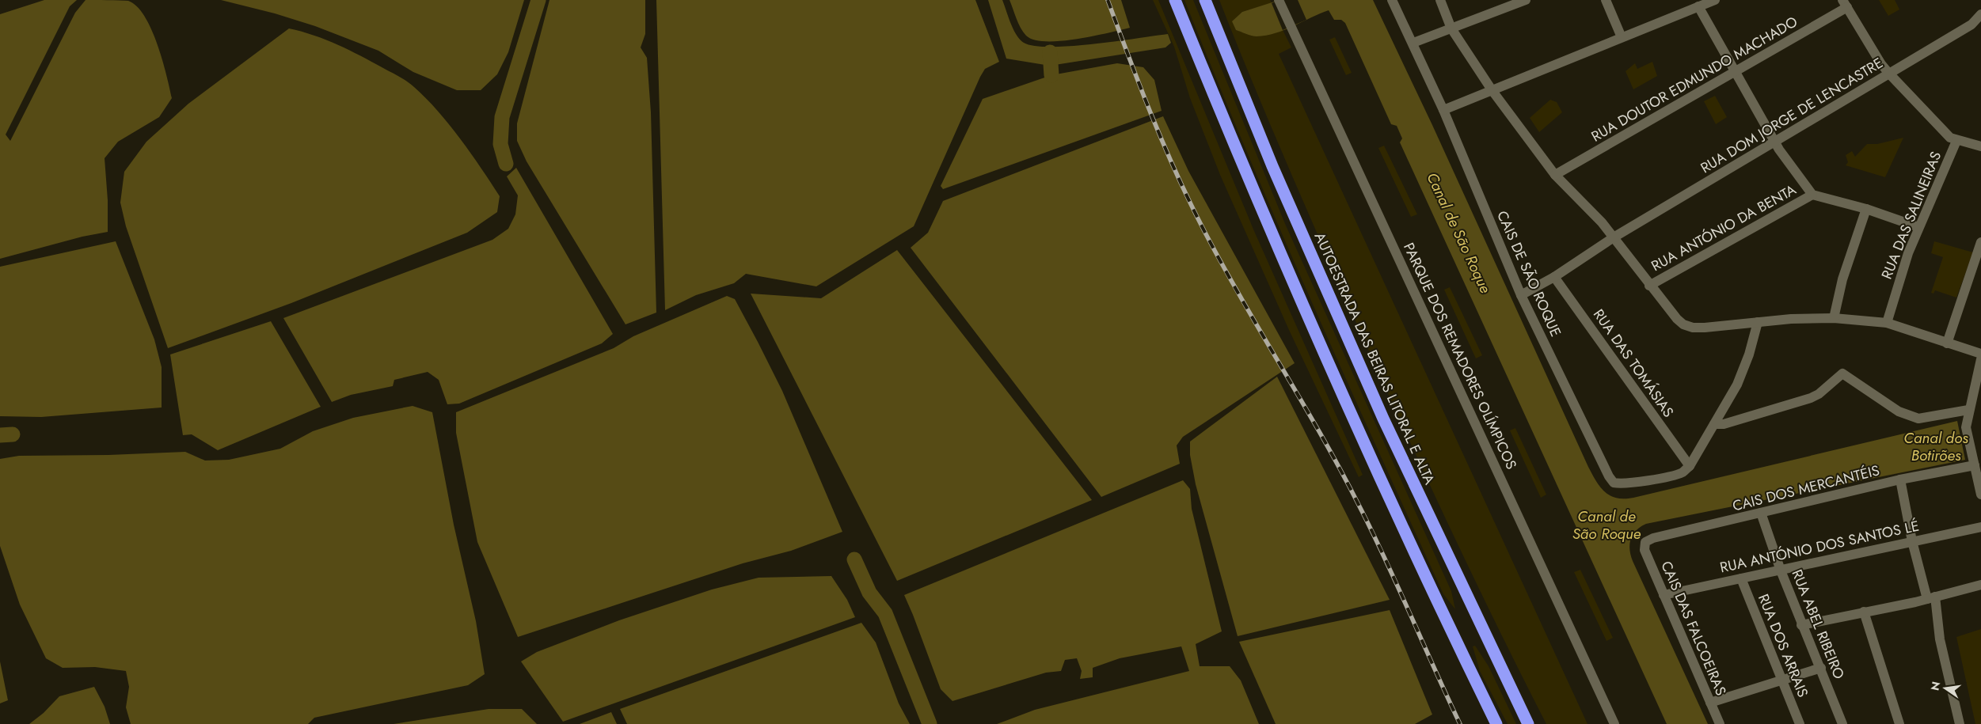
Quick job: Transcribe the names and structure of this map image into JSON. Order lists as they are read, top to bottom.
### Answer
{
  "streets": {
    "highway": ["AUTOESTRADA DAS BEIRAS LITORAL E ALTA"],
    "street": [
      "RUA DOUTOR EDMUNDO MACHADO",
      "RUA DOM JORGE DE LENCASTRE",
      "RUA DAS SALINEIRAS",
      "RUA ANTÓNIO DA BENTA",
      "CAIS DE SÃO ROQUE",
      "PARQUE DOS REMADORES OLÍMPICOS",
      "RUA DAS TOMÁSIAS",
      "CAIS DOS MERCANTÉIS",
      "RUA ANTÓNIO DOS SANTOS LÉ",
      "RUA ABEL RIBEIRO",
      "CAIS DAS FALCOEIRAS",
      "RUA DOS ARRAIS"
    ]
  },
  "crossings": [
    ["RUA DOM JORGE DE LENCASTRE", "CAIS DE SÃO ROQUE"],
    ["RUA DOM JORGE DE LENCASTRE", "RUA DAS TOMÁSIAS"],
    ["CAIS DE SÃO ROQUE", "RUA DAS TOMÁSIAS"],
    ["CAIS DOS MERCANTÉIS", "RUA ABEL RIBEIRO"],
    ["CAIS DOS MERCANTÉIS", "CAIS DAS FALCOEIRAS"],
    ["RUA ANTÓNIO DOS SANTOS LÉ", "RUA ABEL RIBEIRO"],
    ["RUA ANTÓNIO DOS SANTOS LÉ", "CAIS DAS FALCOEIRAS"],
    ["RUA ANTÓNIO DOS SANTOS LÉ", "RUA DOS ARRAIS"]
  ],
  "water": ["Canal de São Roque", "Canal dos Botirões"],
  "north": "left"
}
